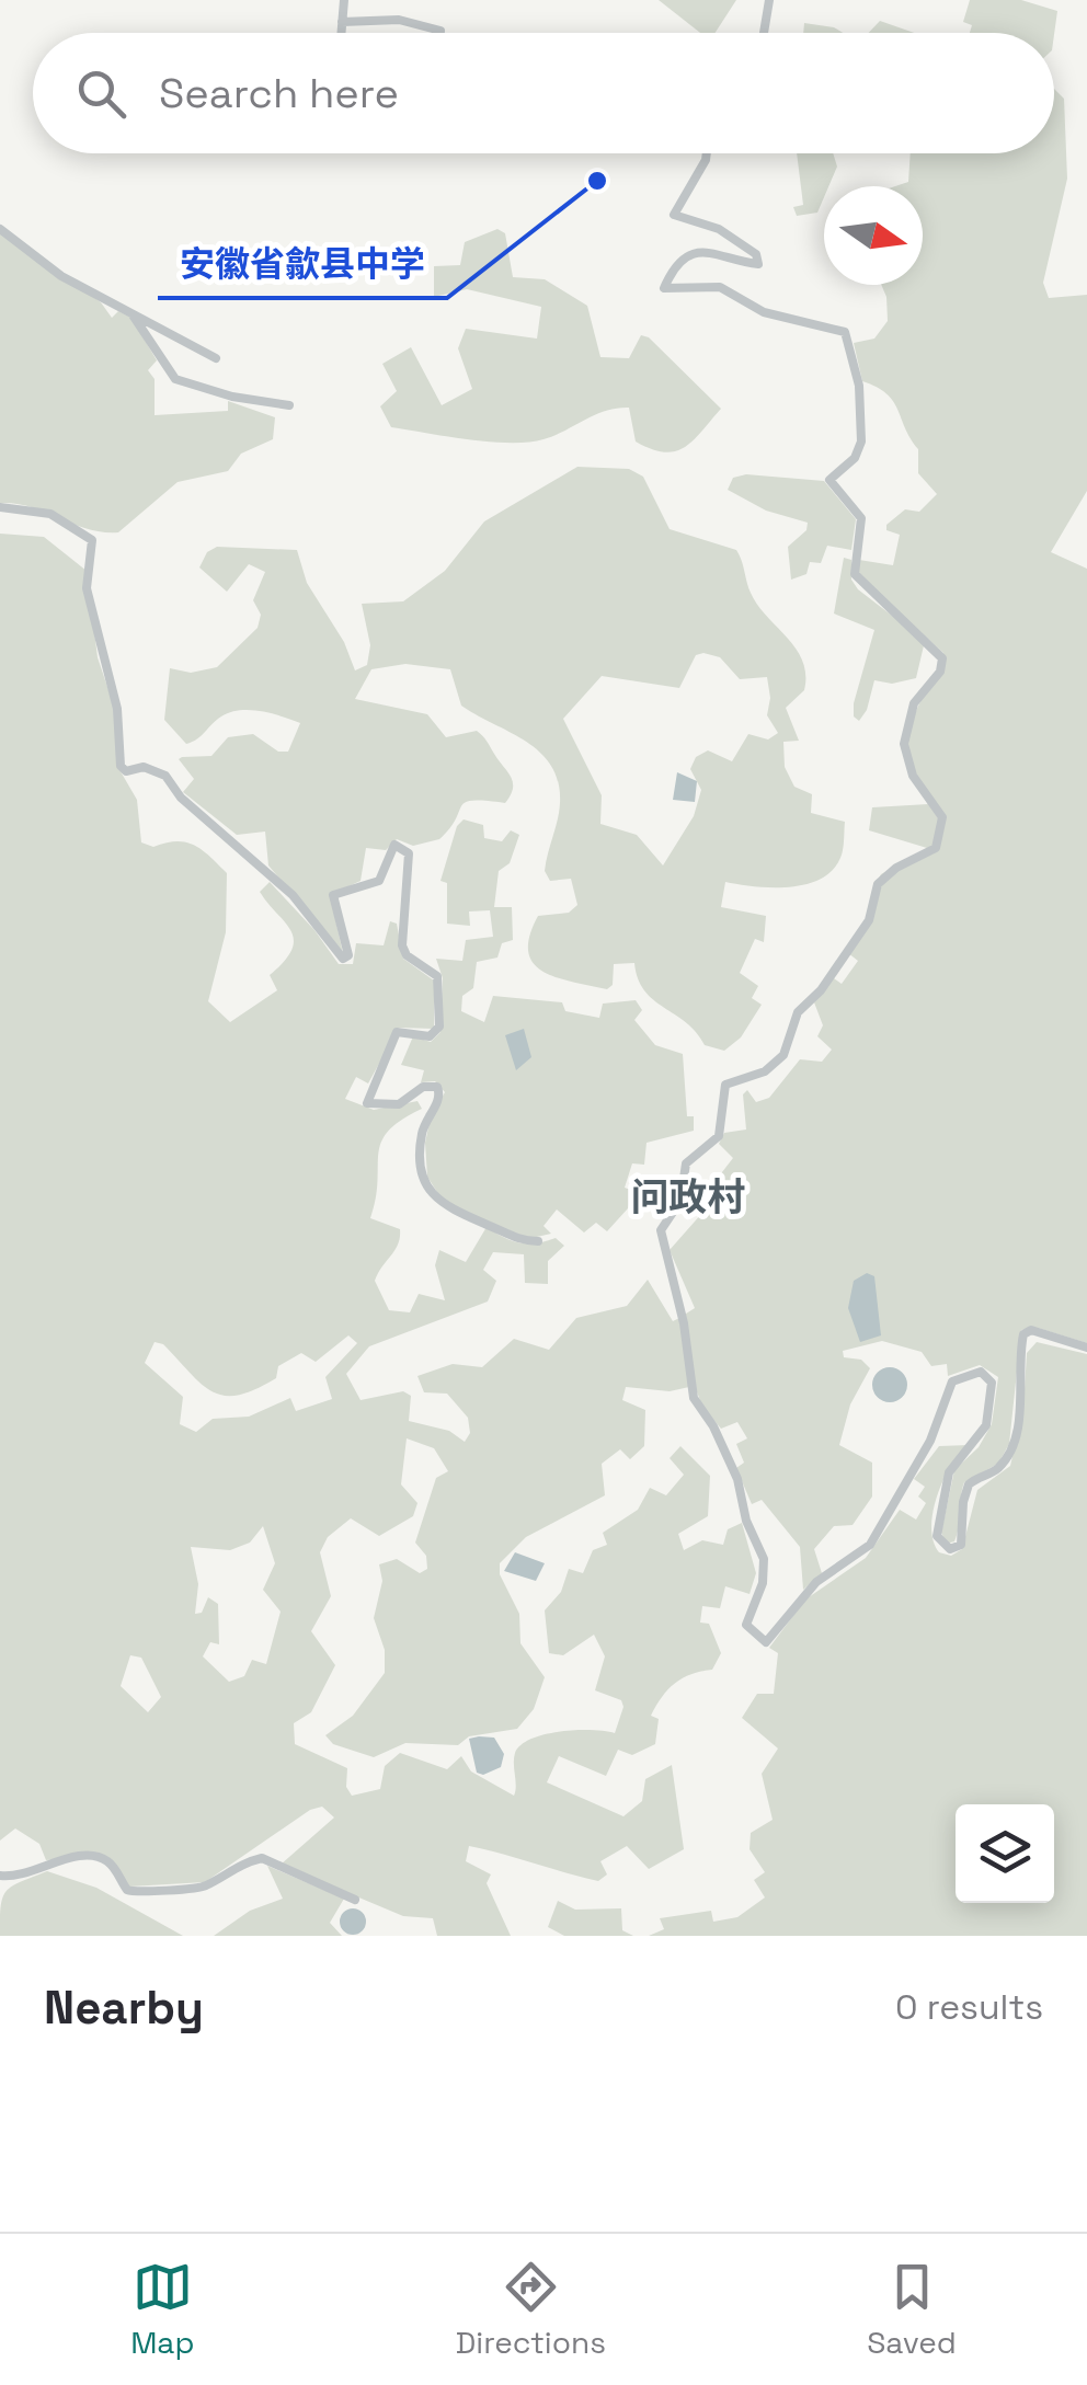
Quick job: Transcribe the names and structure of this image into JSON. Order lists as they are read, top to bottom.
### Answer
{
  "districts": ["问政村"],
  "places": ["安徽省歙县中学"],
  "north": "right",
  "page": {
    "search": "Search here",
    "heading": ["Nearby", "0 results"],
    "nav": ["Map", "Directions", "Saved"]
  }
}
